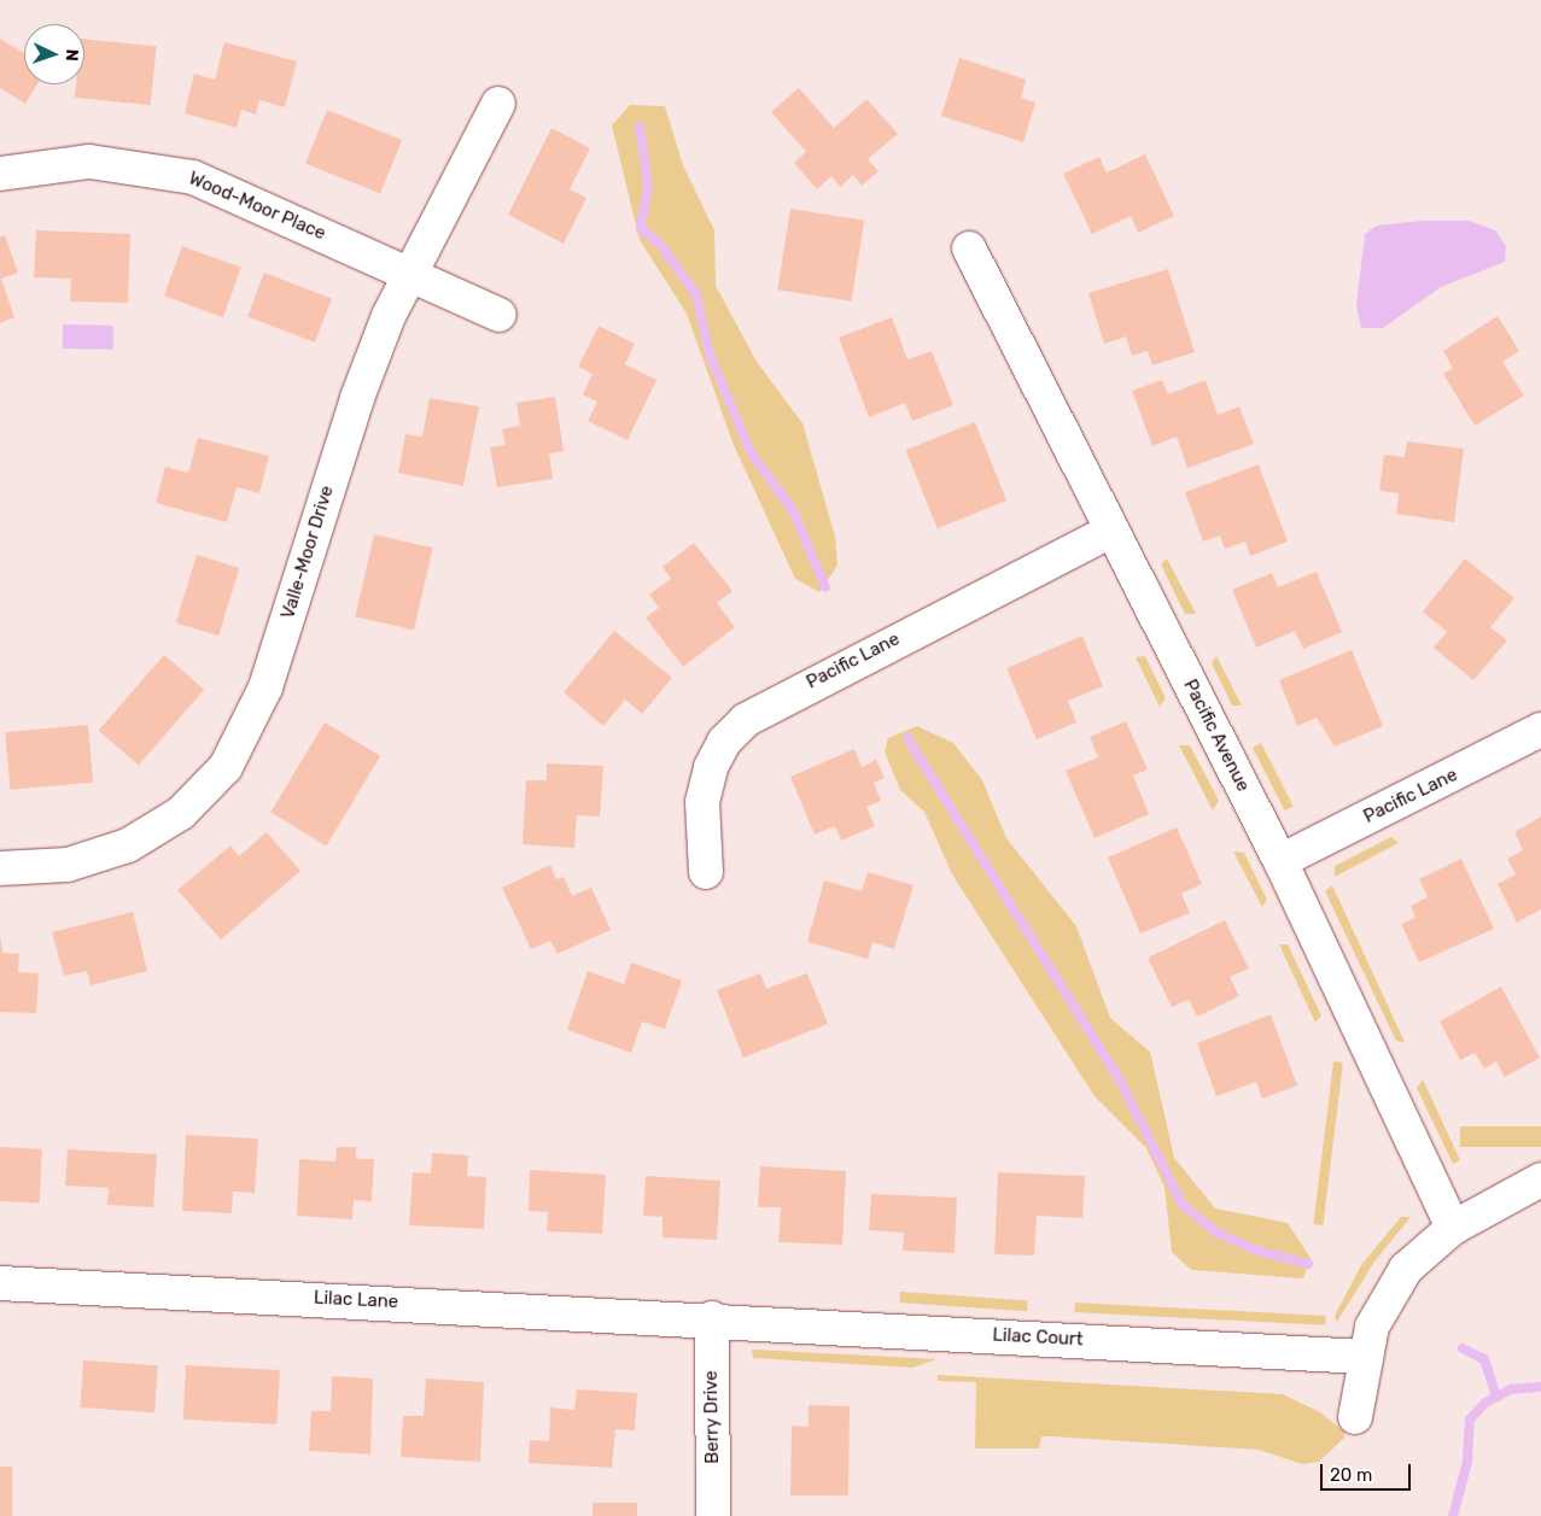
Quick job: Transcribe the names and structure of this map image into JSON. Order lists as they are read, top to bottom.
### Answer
{
  "streets": {
    "street": [
      "Wood-Moor Place",
      "Valle-Moor Drive",
      "Pacific Lane",
      "Pacific Avenue",
      "Lilac Lane",
      "Lilac Court",
      "Berry Drive"
    ]
  },
  "crossings": [
    ["Wood-Moor Place", "Valle-Moor Drive"],
    ["Pacific Lane", "Pacific Avenue"],
    ["Lilac Lane", "Lilac Court"],
    ["Lilac Lane", "Berry Drive"],
    ["Lilac Court", "Berry Drive"]
  ],
  "scale_bar": "20 m",
  "north": "right"
}
